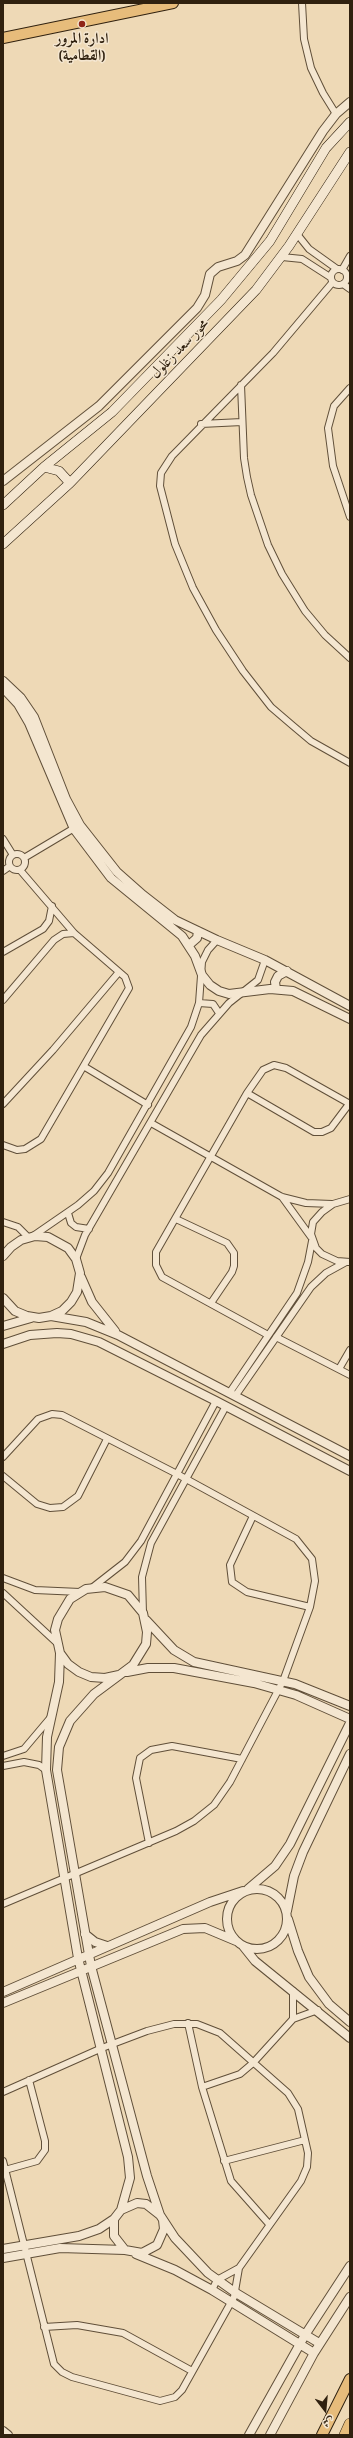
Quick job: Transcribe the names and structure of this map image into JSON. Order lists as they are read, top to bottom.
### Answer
{
  "streets": {
    "main road": ["محور سعد زغلول"]
  },
  "places": ["ادارة المرور (القطامية)"],
  "north": "bottom"
}
